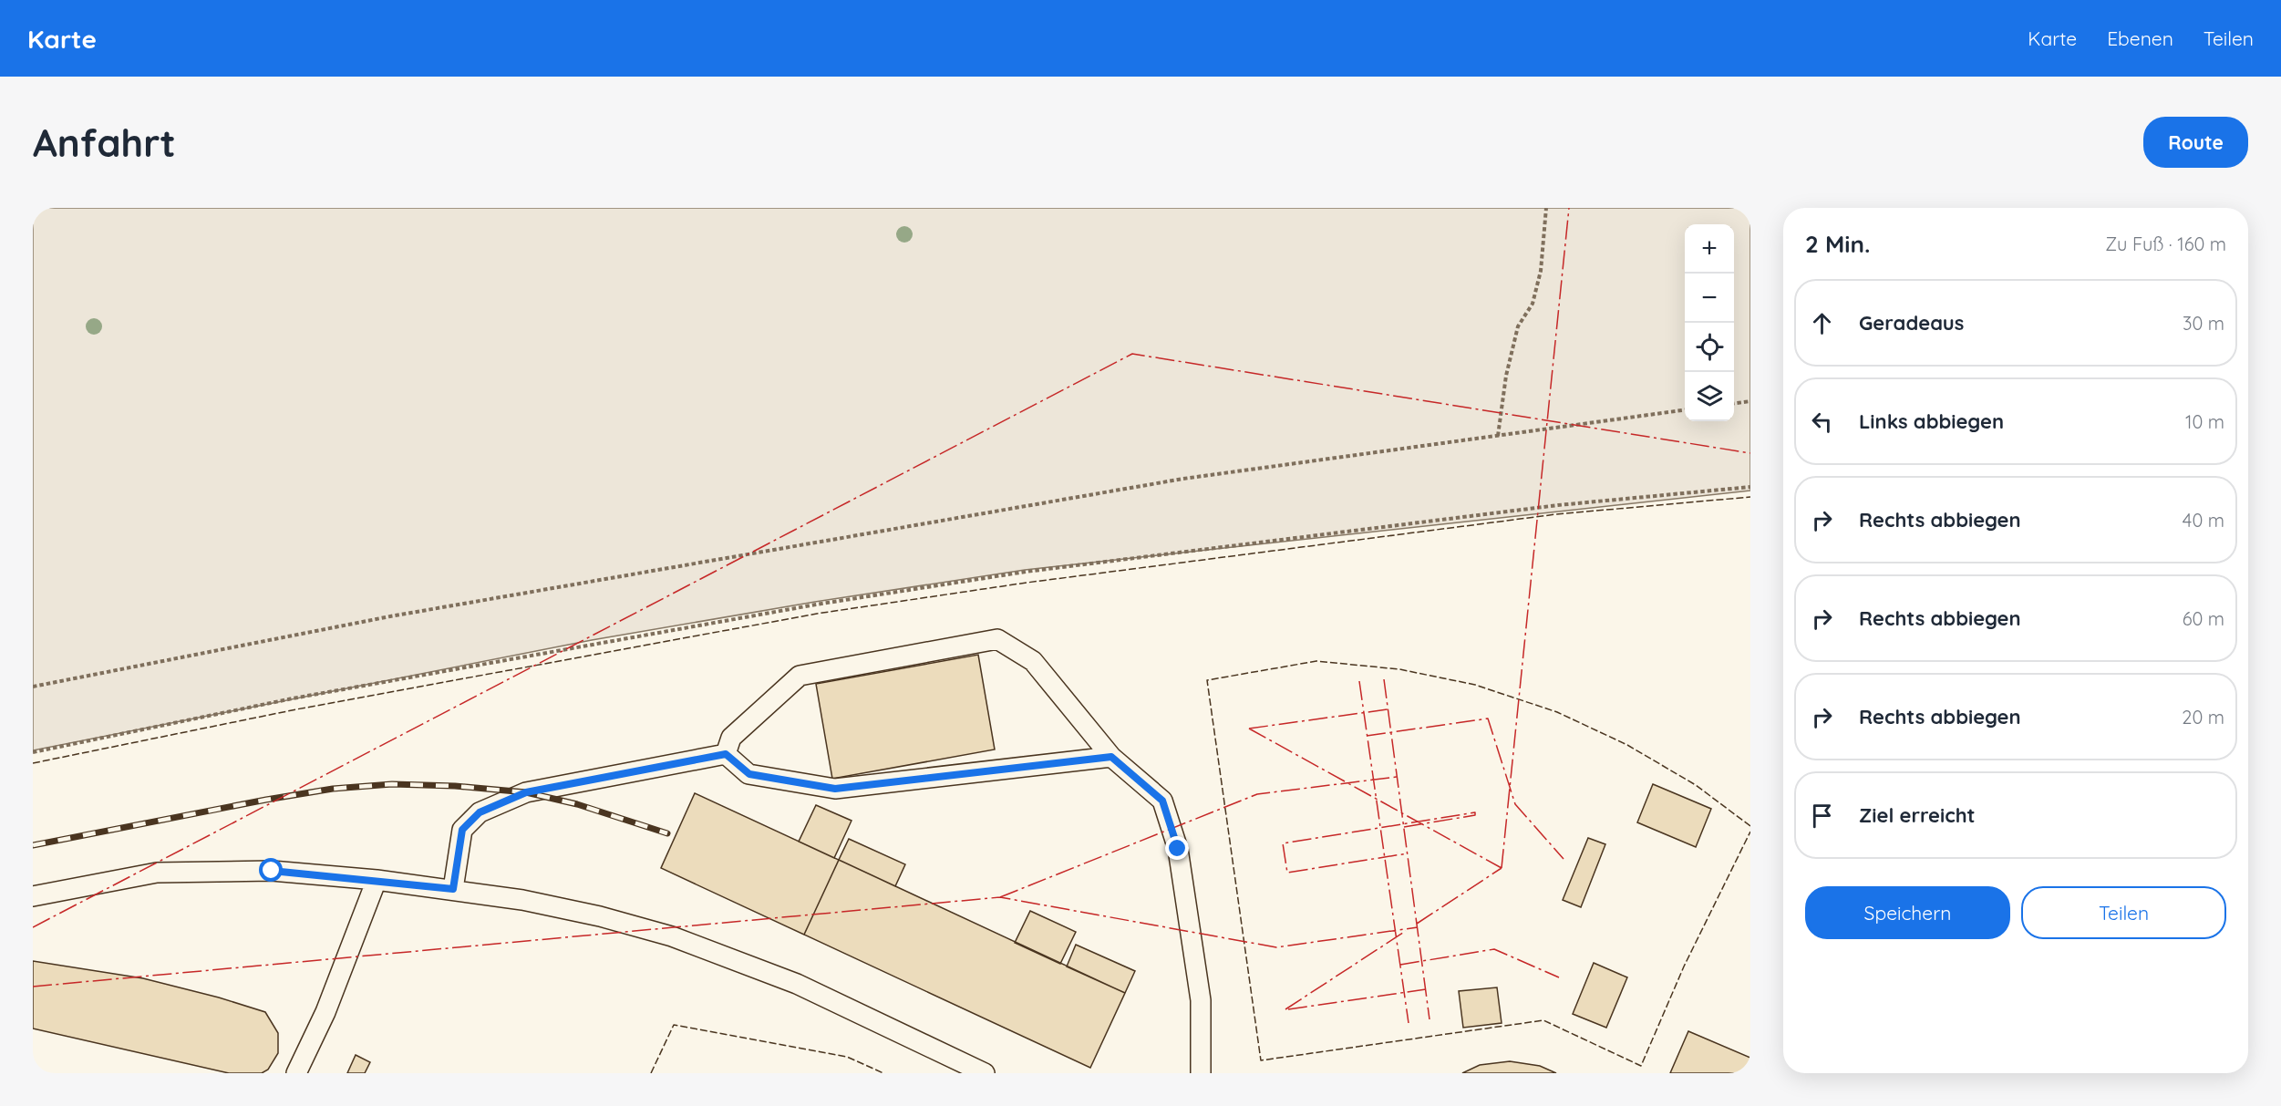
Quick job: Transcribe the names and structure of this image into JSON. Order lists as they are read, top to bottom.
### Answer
{
  "page": {
    "header": "Karte",
    "nav": ["Karte", "Ebenen", "Teilen"],
    "buttons": [
      "Route",
      ["Speichern", "Teilen"]
    ],
    "title": "Anfahrt",
    "heading": ["2 Min.", "Zu Fuß · 160 m"],
    "map_buttons": ["+", "−"],
    "list": [
      ["Geradeaus", "30 m"],
      ["Links abbiegen", "10 m"],
      ["Rechts abbiegen", "40 m"],
      ["Rechts abbiegen", "60 m"],
      ["Rechts abbiegen", "20 m"],
      "Ziel erreicht"
    ]
  }
}
